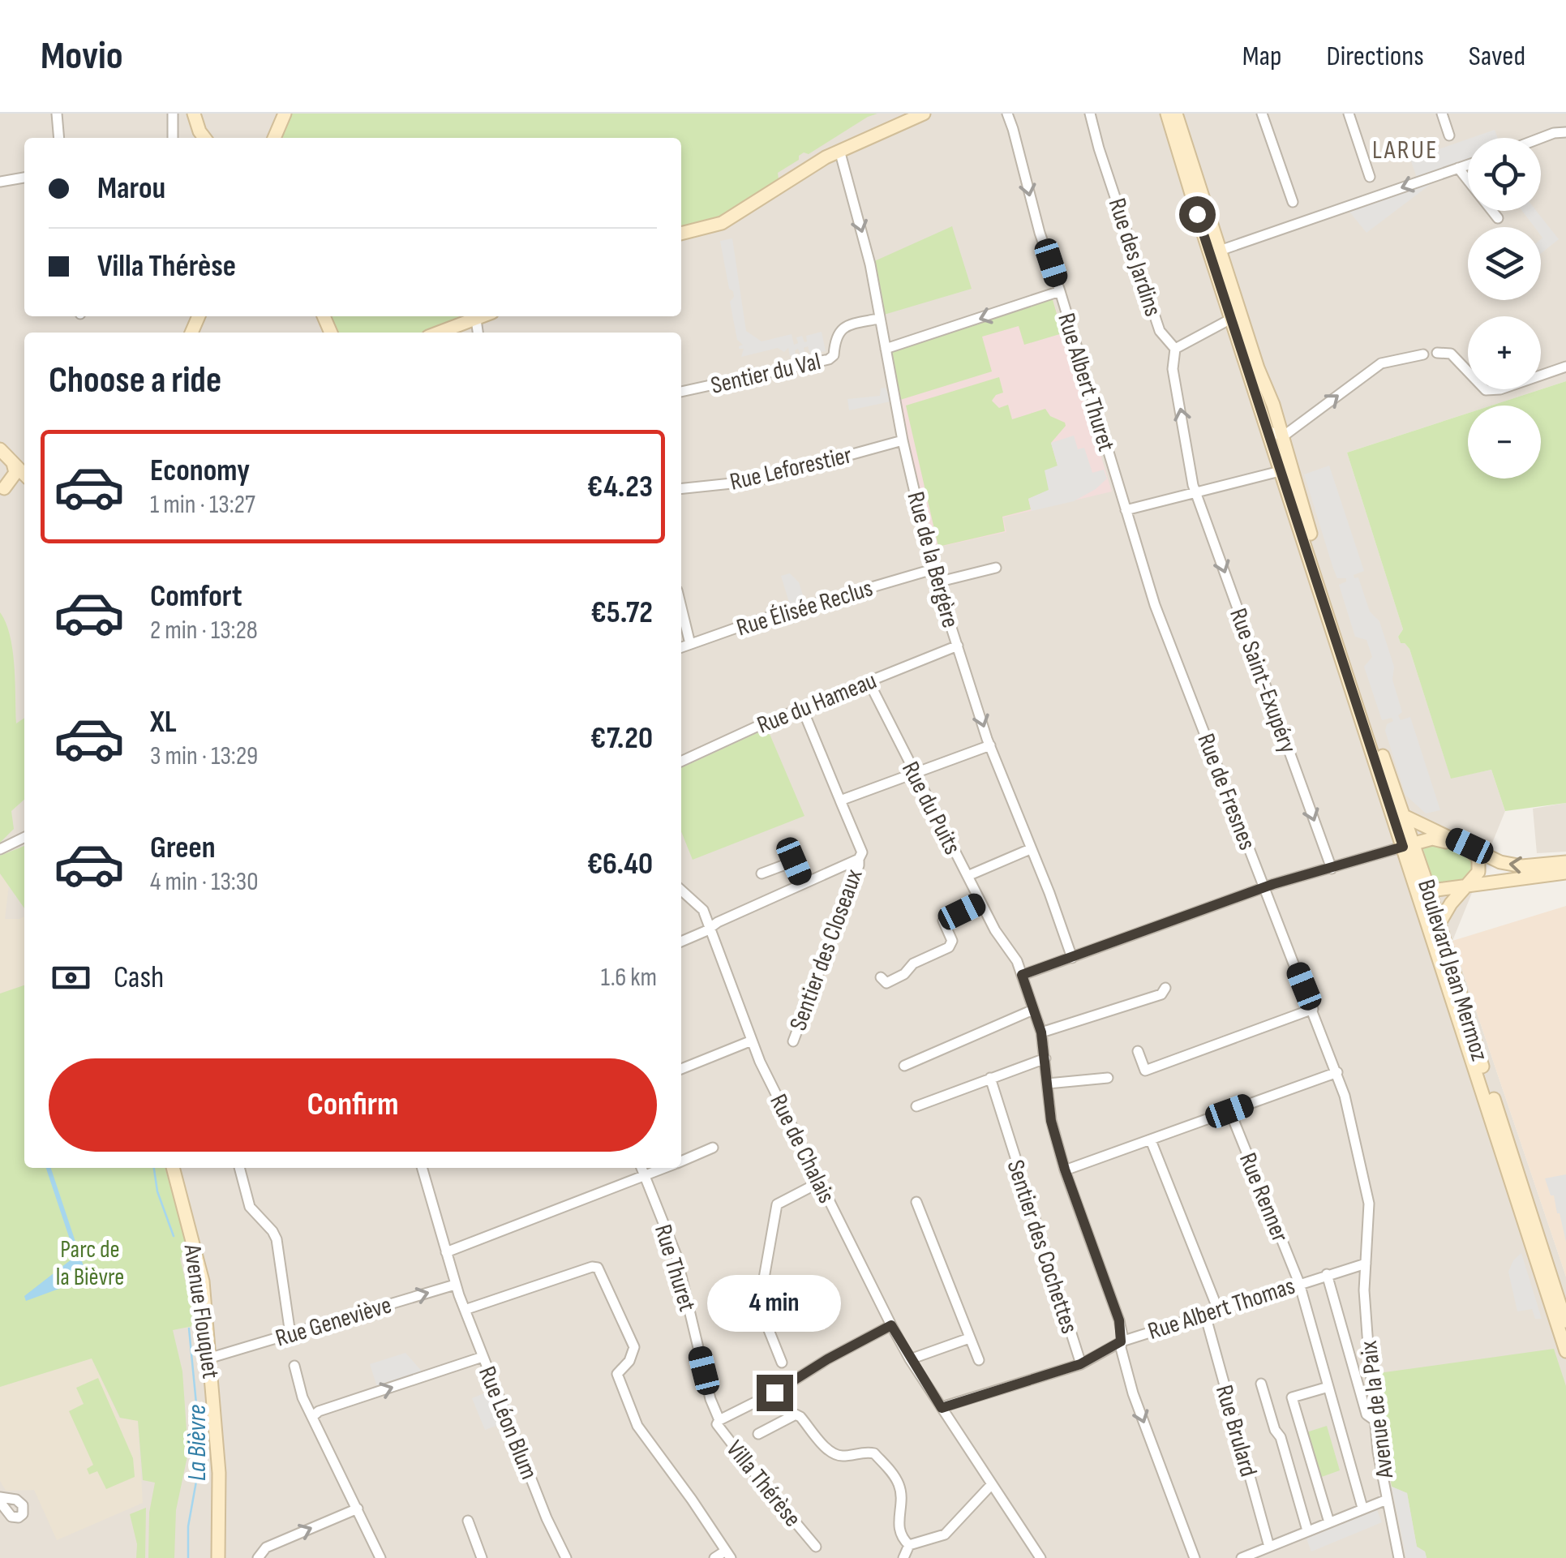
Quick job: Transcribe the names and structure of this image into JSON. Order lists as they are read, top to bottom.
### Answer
{
  "streets": {
    "main road": ["Boulevard Jean Mermoz", "Avenue Flouquet"],
    "street": [
      "Rue des Jardins",
      "Sentier du Val",
      "Rue Albert Thuret",
      "Rue Leforestier",
      "Rue de la Bergère",
      "Rue Élisée Reclus",
      "Rue Saint-Exupéry",
      "Rue du Hameau",
      "Rue de Fresnes",
      "Rue du Puits",
      "Sentier des Closeaux",
      "Rue de Chalais",
      "Rue Renner",
      "Sentier des Cochettes",
      "Rue Thuret",
      "Rue Albert Thomas",
      "Rue Geneviève",
      "Avenue de la Paix",
      "Rue Léon Blum",
      "Rue Brulard",
      "Villa Thérèse"
    ]
  },
  "crossings": [
    ["Rue des Jardins", "Rue Saint-Exupéry"],
    ["Sentier du Val", "Rue de la Bergère"],
    ["Rue Albert Thuret", "Rue de Fresnes"],
    ["Rue Leforestier", "Rue de la Bergère"],
    ["Rue de la Bergère", "Rue Élisée Reclus"],
    ["Rue de la Bergère", "Rue du Hameau"],
    ["Rue du Hameau", "Rue du Puits"],
    ["Rue de Fresnes", "Rue Albert Thomas"],
    ["Rue de Fresnes", "Avenue de la Paix"],
    ["Rue du Puits", "Rue Albert Thomas"],
    ["Rue de Chalais", "Rue Albert Thomas"],
    ["Rue de Chalais", "Villa Thérèse"],
    ["Rue Renner", "Rue Albert Thomas"],
    ["Sentier des Cochettes", "Rue Albert Thomas"],
    ["Rue Thuret", "Villa Thérèse"],
    ["Rue Albert Thomas", "Avenue de la Paix"],
    ["Rue Albert Thomas", "Rue Brulard"],
    ["Avenue Flouquet", "Rue Geneviève"],
    ["Rue Geneviève", "Rue Léon Blum"]
  ],
  "one_way": ["Rue des Jardins", "Rue Albert Thuret", "Rue Saint-Exupéry"],
  "districts": ["LARUE"],
  "water": ["La Bièvre"],
  "parks": ["Parc de la Bièvre"],
  "page": {
    "header": "Movio",
    "nav": ["Map", "Directions", "Saved"],
    "map_buttons": ["+", "−"],
    "banner": ["Marou", "Villa Thérèse"],
    "heading": "Choose a ride",
    "list": [
      {
        "name": "Economy",
        "note": "1 min · 13:27",
        "value": "€4.23"
      },
      {
        "name": "Comfort",
        "note": "2 min · 13:28",
        "value": "€5.72"
      },
      {
        "name": "XL",
        "note": "3 min · 13:29",
        "value": "€7.20"
      },
      {
        "name": "Green",
        "note": "4 min · 13:30",
        "value": "€6.40"
      }
    ],
    "pay": ["Cash", "1.6 km"],
    "buttons": "Confirm",
    "bubble": "4 min"
  }
}
